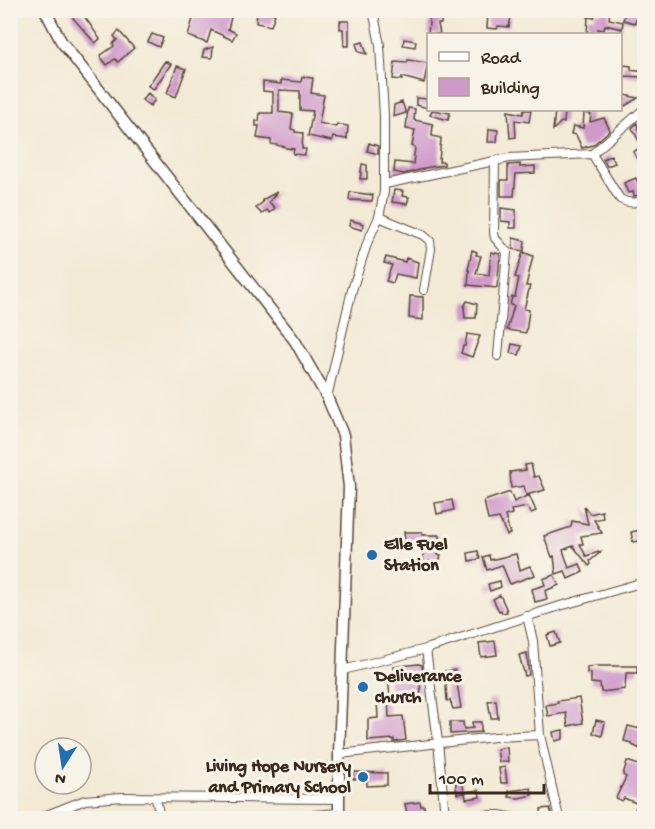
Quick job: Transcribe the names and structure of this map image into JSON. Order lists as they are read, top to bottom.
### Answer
{
  "places": ["Elle Fuel Station", "Deliverance church", "Living Hope Nursery and Primary School"],
  "legend": ["Road", "Building"],
  "scale_bar": "100 m",
  "north": "bottom"
}
